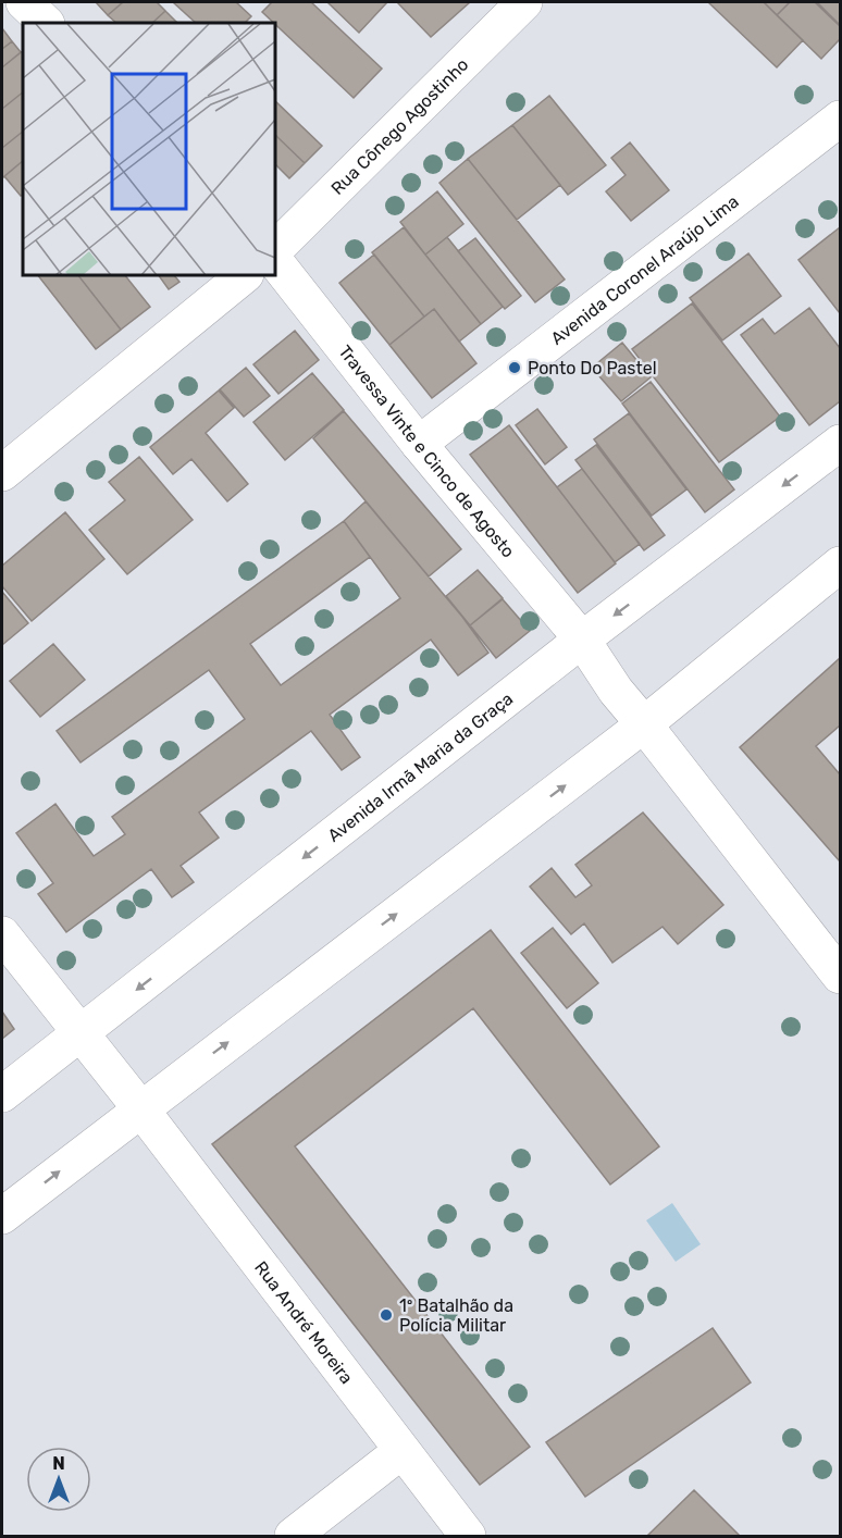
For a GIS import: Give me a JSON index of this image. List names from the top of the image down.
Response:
{
  "streets": {
    "street": [
      "Rua Cônego Agostinho",
      "Avenida Coronel Araújo Lima",
      "Travessa Vinte e Cinco de Agosto",
      "Avenida Irmã Maria da Graça",
      "Rua André Moreira"
    ]
  },
  "crossings": [
    ["Avenida Coronel Araújo Lima", "Travessa Vinte e Cinco de Agosto"],
    ["Travessa Vinte e Cinco de Agosto", "Avenida Irmã Maria da Graça"],
    ["Avenida Irmã Maria da Graça", "Rua André Moreira"]
  ],
  "places": ["Ponto Do Pastel", "1º Batalhão da Polícia Militar"],
  "north": "top"
}
